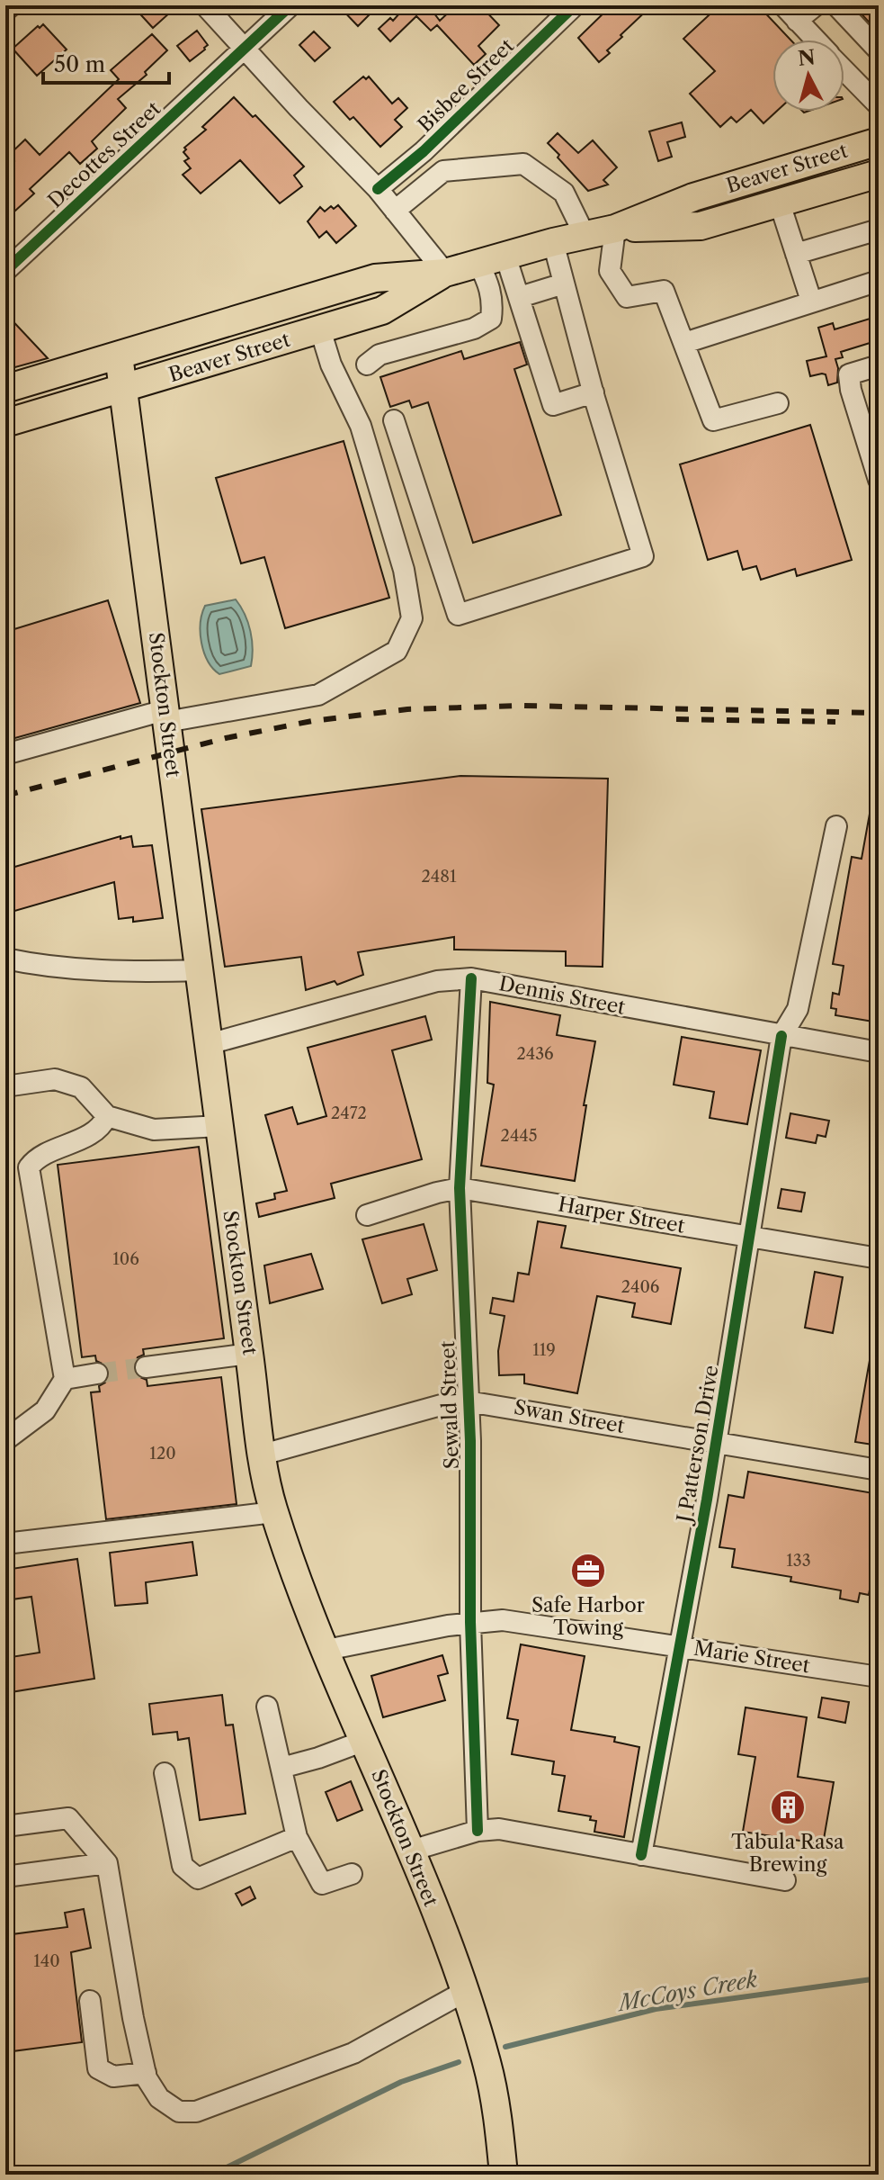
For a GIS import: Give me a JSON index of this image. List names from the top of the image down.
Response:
{
  "streets": {
    "main road": ["Beaver Street", "Stockton Street"],
    "street": [
      "Bisbee Street",
      "Decottes Street",
      "Dennis Street",
      "Harper Street",
      "Sewald Street",
      "Swan Street",
      "J Patterson Drive",
      "Marie Street"
    ]
  },
  "crossings": [
    ["Beaver Street", "Stockton Street"],
    ["Stockton Street", "Dennis Street"],
    ["Stockton Street", "Swan Street"],
    ["Stockton Street", "Marie Street"],
    ["Dennis Street", "Sewald Street"],
    ["Dennis Street", "J Patterson Drive"],
    ["Harper Street", "Sewald Street"],
    ["Harper Street", "J Patterson Drive"],
    ["Sewald Street", "Swan Street"],
    ["Sewald Street", "Marie Street"],
    ["Swan Street", "J Patterson Drive"],
    ["J Patterson Drive", "Marie Street"]
  ],
  "water": ["McCoys Creek"],
  "places": {
    "office": ["Safe Harbor Towing"],
    "building": ["Tabula Rasa Brewing"]
  },
  "house_numbers": [
    "2481",
    "2436",
    "2472",
    "2445",
    "106",
    "2406",
    "119",
    "120",
    "133",
    "140"
  ],
  "scale_bar": "50 m",
  "north": "top"
}
